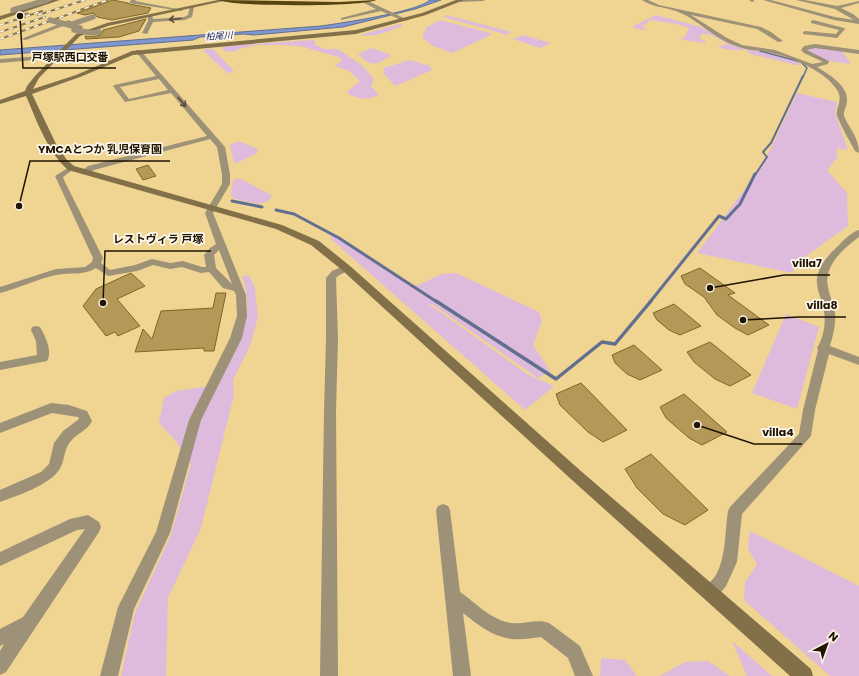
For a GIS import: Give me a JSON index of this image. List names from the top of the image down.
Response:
{
  "water": ["柏尾川"],
  "places": [
    "戸塚駅西口交番",
    "YMCAとつか 乳児保育園",
    "villa7",
    "レストヴィラ 戸塚",
    "villa8",
    "villa4"
  ],
  "north": "top right"
}
